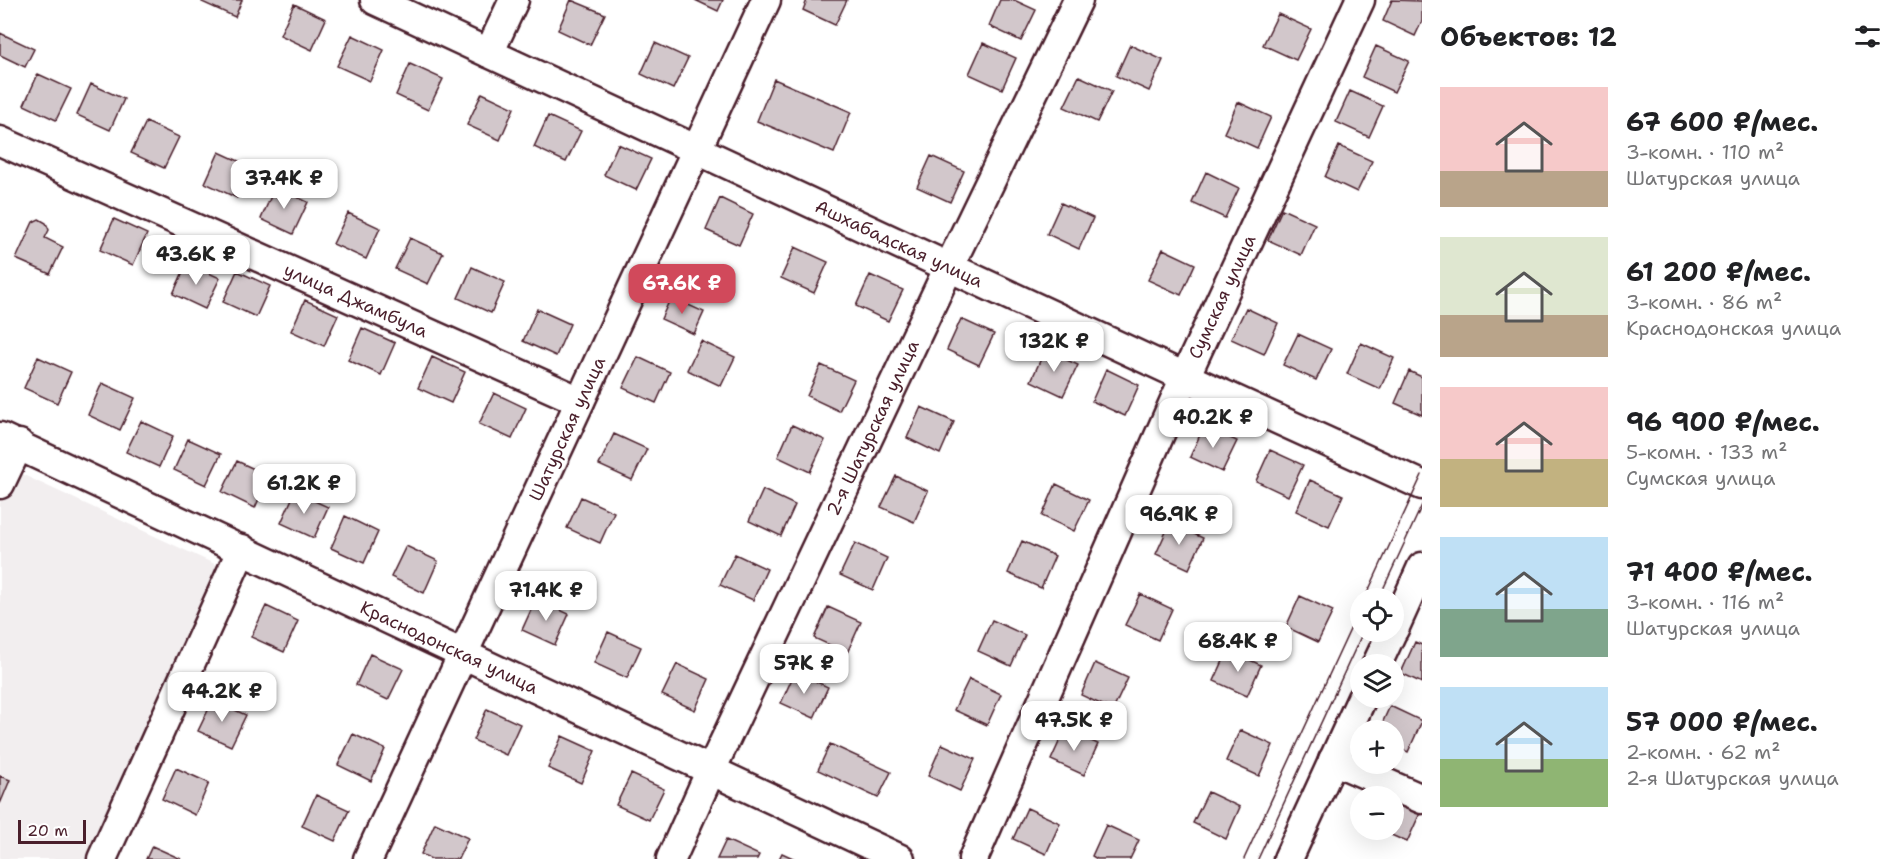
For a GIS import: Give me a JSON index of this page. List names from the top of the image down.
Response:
{
  "streets": {
    "street": [
      "Ашхабадская улица",
      "Сумская улица",
      "улица Джамбула",
      "2-я Шатурская улица",
      "Шатурская улица",
      "Краснодонская улица"
    ]
  },
  "crossings": [
    ["Ашхабадская улица", "Сумская улица"],
    ["Ашхабадская улица", "2-я Шатурская улица"],
    ["Ашхабадская улица", "Шатурская улица"],
    ["улица Джамбула", "Шатурская улица"],
    ["2-я Шатурская улица", "Краснодонская улица"],
    ["Шатурская улица", "Краснодонская улица"]
  ],
  "scale_bar": "20 m",
  "page": {
    "heading": "Объектов: 12",
    "list": [
      {
        "name": "67 600 ₽/мес.",
        "note": "3-комн. · 110 m² · Шатурская улица"
      },
      {
        "name": "61 200 ₽/мес.",
        "note": "3-комн. · 86 m² · Краснодонская улица"
      },
      {
        "name": "96 900 ₽/мес.",
        "note": "5-комн. · 133 m² · Сумская улица"
      },
      {
        "name": "71 400 ₽/мес.",
        "note": "3-комн. · 116 m² · Шатурская улица"
      },
      {
        "name": "57 000 ₽/мес.",
        "note": "2-комн. · 62 m² · 2-я Шатурская улица"
      }
    ],
    "price": [
      "37.4K ₽",
      "43.6K ₽",
      "67.6K ₽",
      "132K ₽",
      "40.2K ₽",
      "61.2K ₽",
      "96.9K ₽",
      "71.4K ₽",
      "68.4K ₽",
      "57K ₽",
      "44.2K ₽",
      "47.5K ₽"
    ],
    "map_buttons": ["+", "−"],
    "scale": "20 m"
  }
}
